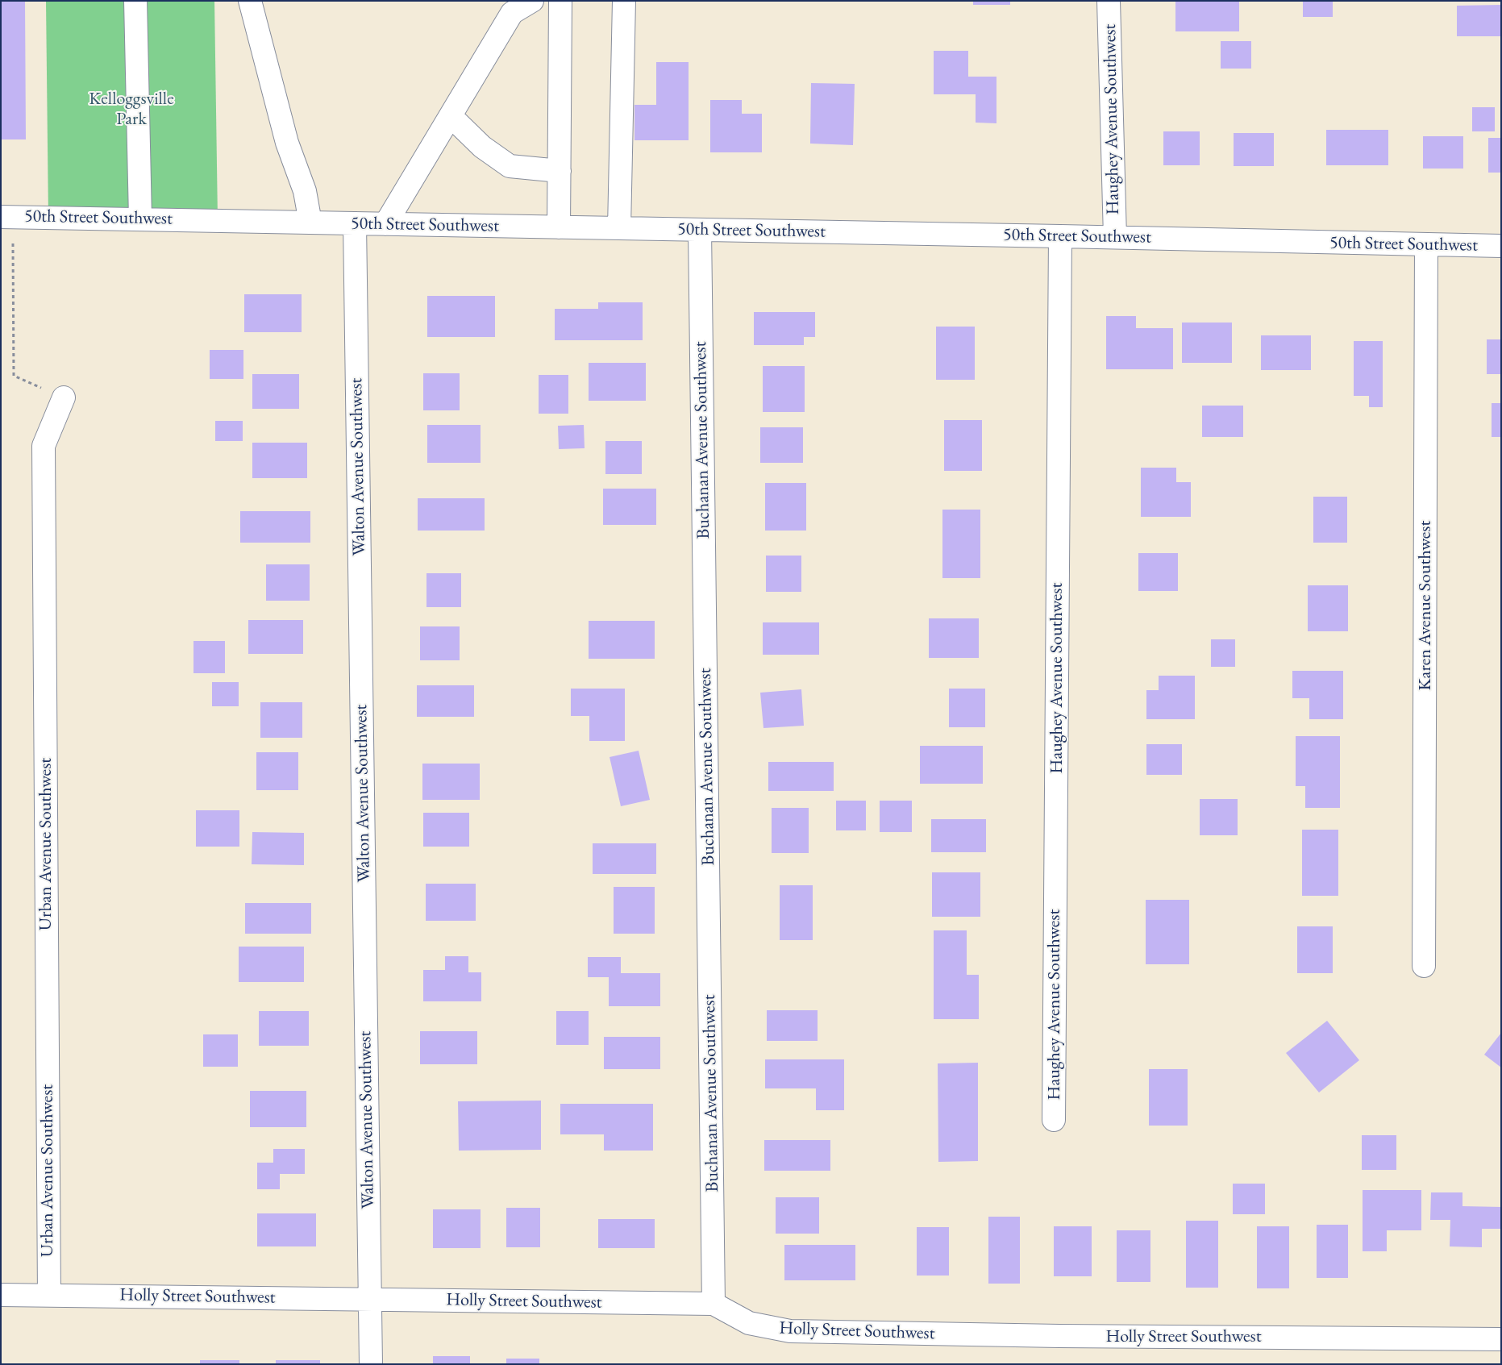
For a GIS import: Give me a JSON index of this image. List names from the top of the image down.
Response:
{
  "streets": {
    "street": [
      "Haughey Avenue Southwest",
      "50th Street Southwest",
      "Buchanan Avenue Southwest",
      "Walton Avenue Southwest",
      "Karen Avenue Southwest",
      "Urban Avenue Southwest",
      "Holly Street Southwest"
    ]
  },
  "crossings": [
    ["Haughey Avenue Southwest", "50th Street Southwest"],
    ["50th Street Southwest", "Buchanan Avenue Southwest"],
    ["50th Street Southwest", "Walton Avenue Southwest"],
    ["50th Street Southwest", "Karen Avenue Southwest"],
    ["Buchanan Avenue Southwest", "Holly Street Southwest"],
    ["Walton Avenue Southwest", "Holly Street Southwest"],
    ["Urban Avenue Southwest", "Holly Street Southwest"]
  ],
  "parks": ["Kelloggsville Park"]
}
